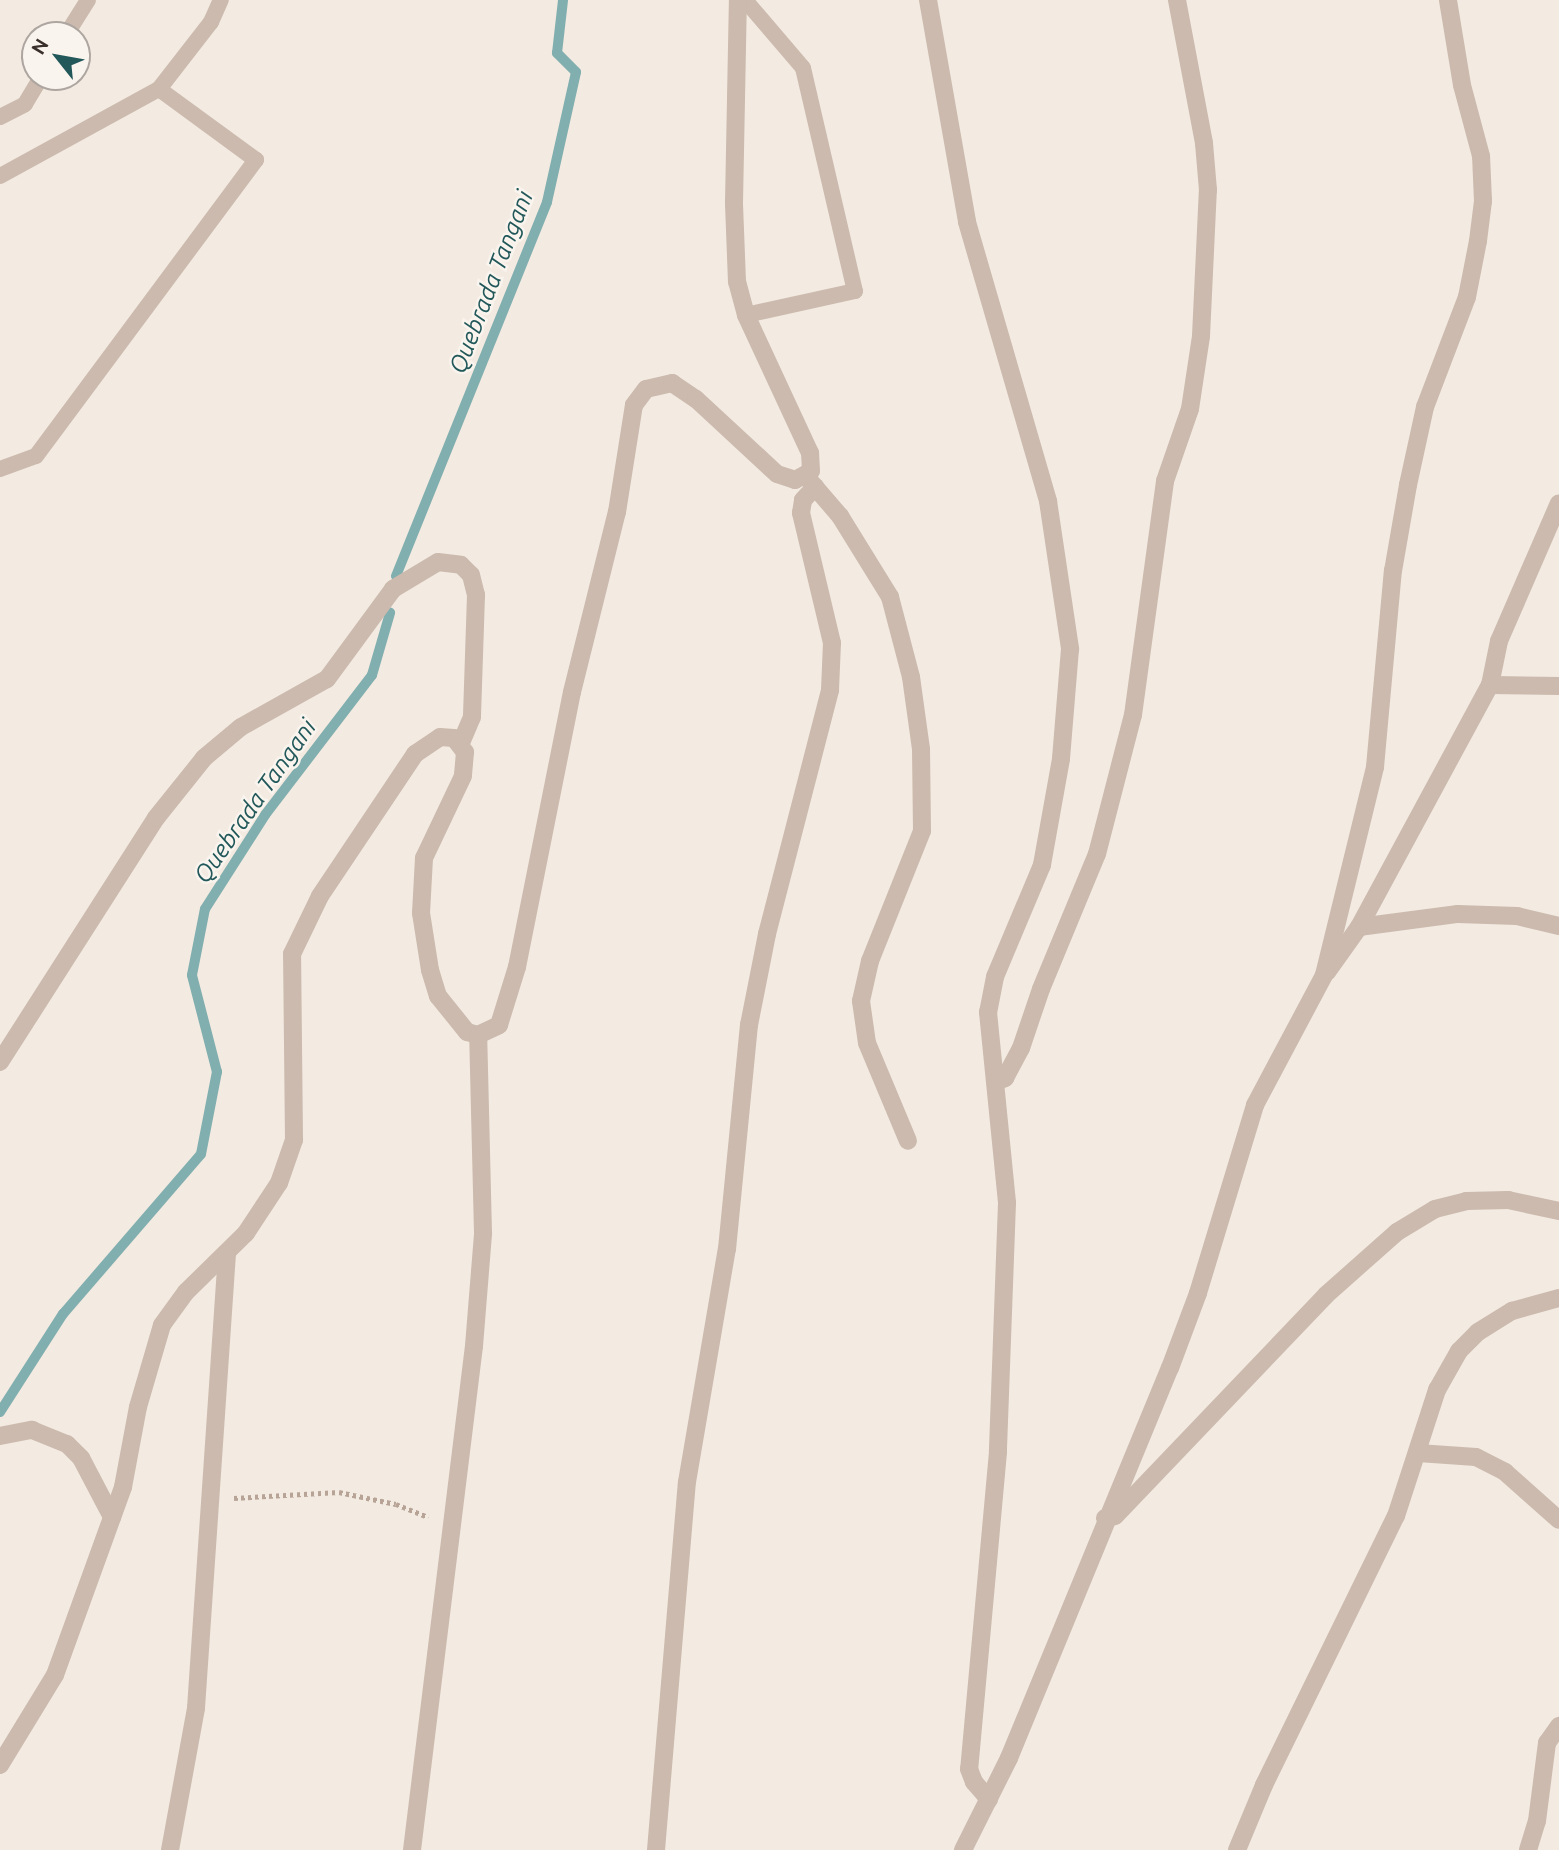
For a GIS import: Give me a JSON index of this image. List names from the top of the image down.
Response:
{
  "water": ["Quebrada Tangani"],
  "north": "top left"
}
